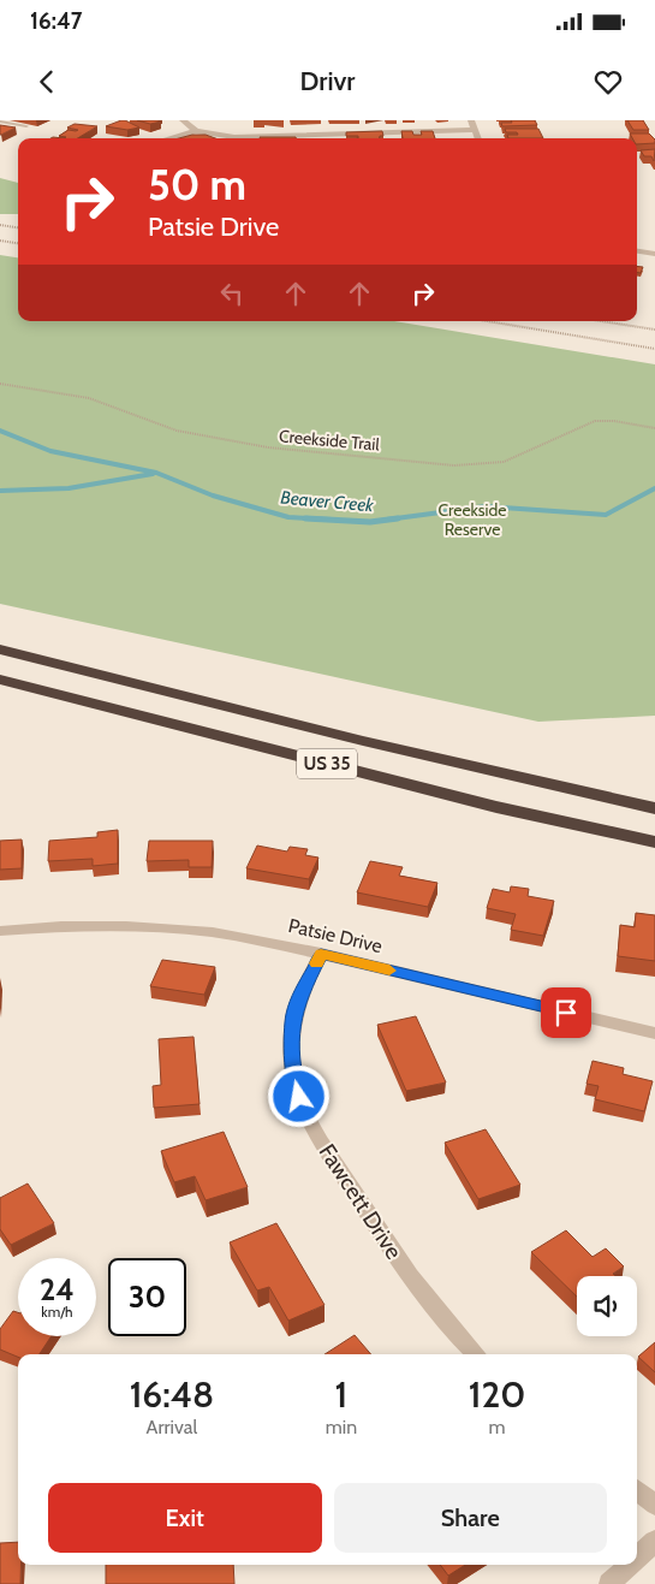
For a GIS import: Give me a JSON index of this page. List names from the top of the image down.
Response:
{
  "streets": {
    "highway": ["US 35"],
    "street": ["Patsie Drive", "Fawcett Drive"],
    "path": ["Creekside Trail"]
  },
  "crossings": [
    ["Patsie Drive", "Fawcett Drive"]
  ],
  "water": ["Beaver Creek"],
  "parks": ["Creekside Reserve"],
  "page": {
    "status": "16:47",
    "header": "Drivr",
    "turn": ["50 m", "Patsie Drive"],
    "speed": "24 km/h",
    "limit": "30",
    "eta": [
      "16:48",
      "Arrival",
      "1",
      "min",
      "120",
      "m"
    ],
    "buttons": ["Exit", "Share"]
  }
}
